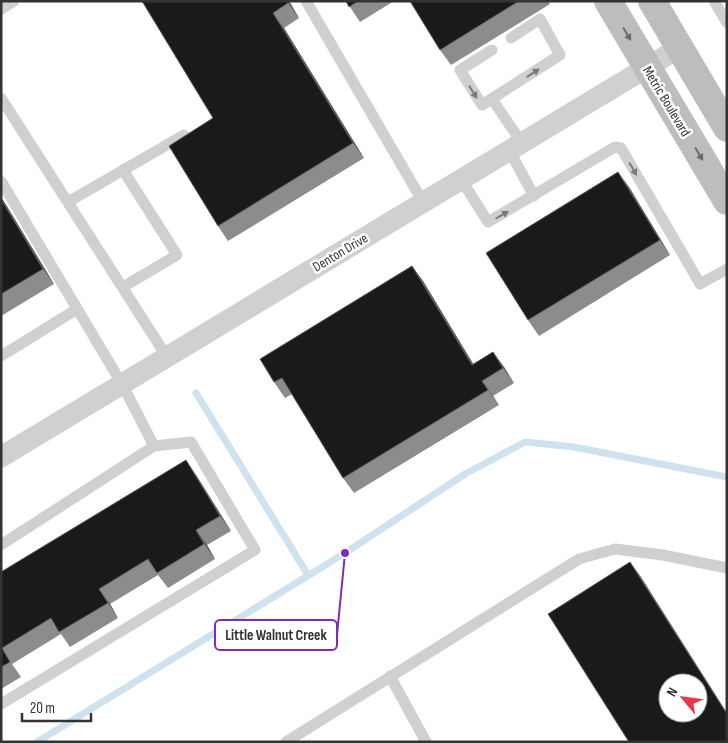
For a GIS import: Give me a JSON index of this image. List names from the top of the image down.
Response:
{
  "streets": {
    "main road": ["Metric Boulevard"],
    "street": ["Denton Drive"]
  },
  "crossings": [
    ["Metric Boulevard", "Denton Drive"]
  ],
  "places": ["Little Walnut Creek"],
  "scale_bar": "20 m",
  "north": "top left"
}
